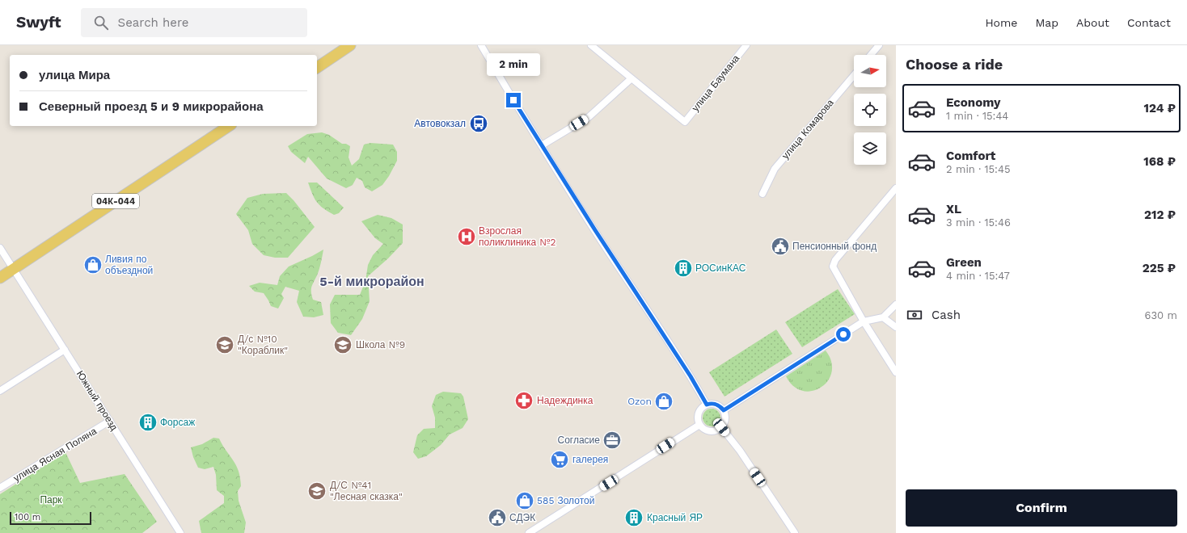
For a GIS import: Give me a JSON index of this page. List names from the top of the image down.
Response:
{
  "streets": {
    "main road": ["04К-044"],
    "street": [
      "улица Баумана",
      "улица Комарова",
      "Южный проезд",
      "улица Ясная Поляна"
    ]
  },
  "crossings": [
    ["04К-044", "Южный проезд"],
    ["Южный проезд", "улица Ясная Поляна"]
  ],
  "districts": ["5-й микрорайон"],
  "parks": ["Парк"],
  "places": {
    "bus stop": ["Автовокзал"],
    "hospital": ["Взрослая поликлиника №2"],
    "public building": ["Пенсионный фонд", "СДЭК"],
    "shop": ["Ливия по объездной", "Ozon", "585 Золотой"],
    "building": ["РОСинКАС", "Форсаж", "Красный ЯР"],
    "school or university": ["Д/с №10 \"Кораблик\"", "Школа №9", "Д/С №41 \"Лесная сказка\""],
    "pharmacy": ["Надеждинка"],
    "office": ["Согласие"],
    "supermarket": ["галерея"]
  },
  "scale_bar": "100 m",
  "north": "right",
  "page": {
    "header": "Swyft",
    "search": "Search here",
    "nav": [
      "Home",
      "Map",
      "About",
      "Contact"
    ],
    "heading": "Choose a ride",
    "bubble": "2 min",
    "banner": ["улица Мира", "Северный проезд 5 и 9 микрорайона"],
    "list": [
      {
        "name": "Economy",
        "note": "1 min · 15:44",
        "value": "124 ₽"
      },
      {
        "name": "Comfort",
        "note": "2 min · 15:45",
        "value": "168 ₽"
      },
      {
        "name": "XL",
        "note": "3 min · 15:46",
        "value": "212 ₽"
      },
      {
        "name": "Green",
        "note": "4 min · 15:47",
        "value": "225 ₽"
      }
    ],
    "pay": ["Cash", "630 m"],
    "buttons": "Confirm",
    "scale": "100 m"
  }
}
